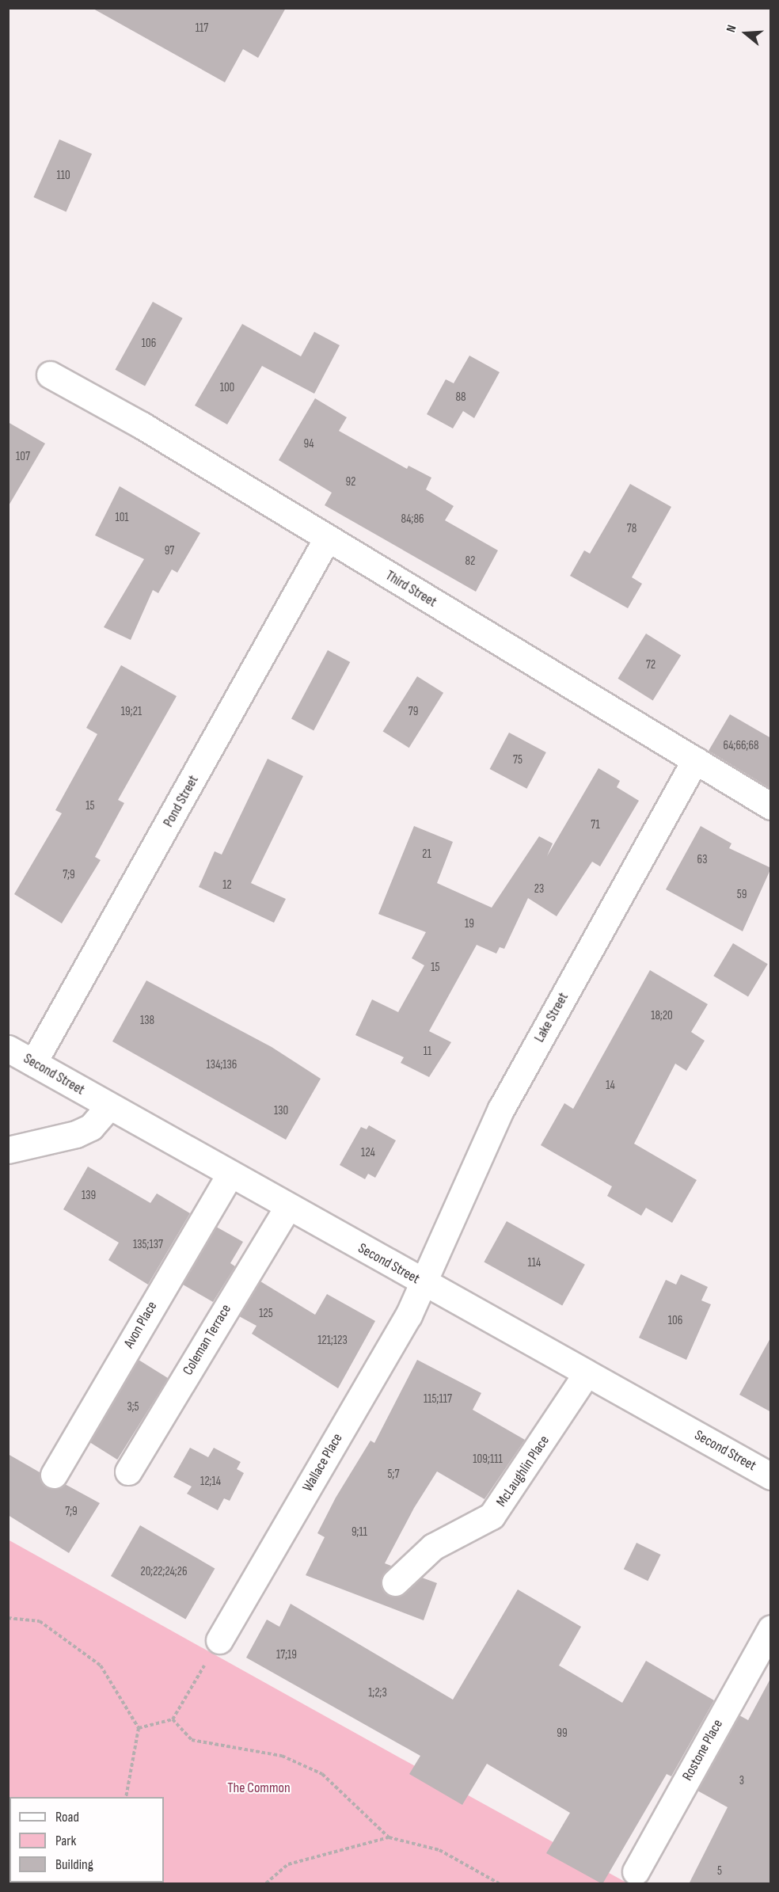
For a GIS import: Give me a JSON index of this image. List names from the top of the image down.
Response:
{
  "streets": {
    "street": [
      "Third Street",
      "Pond Street",
      "Lake Street",
      "Second Street",
      "Avon Place",
      "Coleman Terrace",
      "Wallace Place",
      "McLaughlin Place",
      "Rostone Place"
    ]
  },
  "crossings": [
    ["Third Street", "Pond Street"],
    ["Third Street", "Lake Street"],
    ["Pond Street", "Second Street"],
    ["Lake Street", "Second Street"],
    ["Lake Street", "Wallace Place"],
    ["Second Street", "Avon Place"],
    ["Second Street", "Coleman Terrace"],
    ["Second Street", "Wallace Place"],
    ["Second Street", "McLaughlin Place"]
  ],
  "parks": ["The Common"],
  "house_numbers": [
    "117",
    "110",
    "106",
    "100",
    "88",
    "94",
    "107",
    "92",
    "101",
    "84;86",
    "78",
    "97",
    "82",
    "72",
    "19;21",
    "79",
    "64;66;68",
    "75",
    "15",
    "71",
    "21",
    "63",
    "7;9",
    "12",
    "23",
    "59",
    "19",
    "15",
    "18;20",
    "138",
    "11",
    "134;136",
    "14",
    "130",
    "124",
    "139",
    "135;137",
    "114",
    "125",
    "106",
    "121;123",
    "115;117",
    "3;5",
    "109;111",
    "5;7",
    "12;14",
    "7;9",
    "9;11",
    "20;22;24;26",
    "17;19",
    "1;2;3",
    "99",
    "3",
    "5"
  ],
  "legend": ["Road", "Park", "Building"],
  "north": "left"
}
